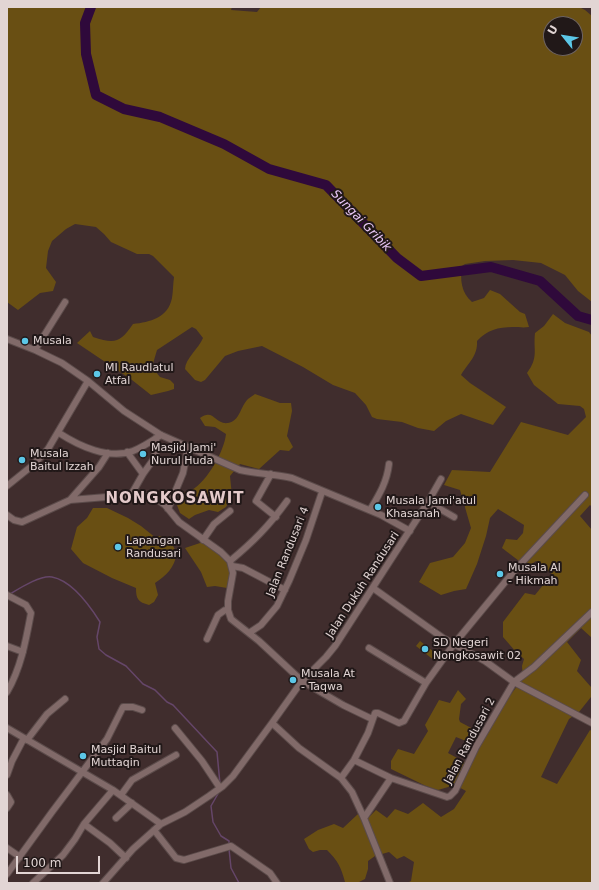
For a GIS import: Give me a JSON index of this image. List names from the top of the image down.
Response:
{
  "streets": {
    "street": ["Jalan Randusari 4", "Jalan Dukuh Randusari", "Jalan Randusari 2"]
  },
  "crossings": [
    ["Jalan Randusari 4", "Jalan Dukuh Randusari"]
  ],
  "districts": ["NONGKOSAWIT"],
  "water": ["Sungai Gribik"],
  "places": [
    "Musala",
    "MI Raudlatul Atfal",
    "Masjid Jami' Nurul Huda",
    "Musala Baitul Izzah",
    "Musala Jami'atul Khasanah",
    "Lapangan Randusari",
    "Musala Al - Hikmah",
    "SD Negeri Nongkosawit 02",
    "Musala At - Taqwa",
    "Masjid Baitul Muttaqin"
  ],
  "scale_bar": "100 m",
  "north": "top left"
}
